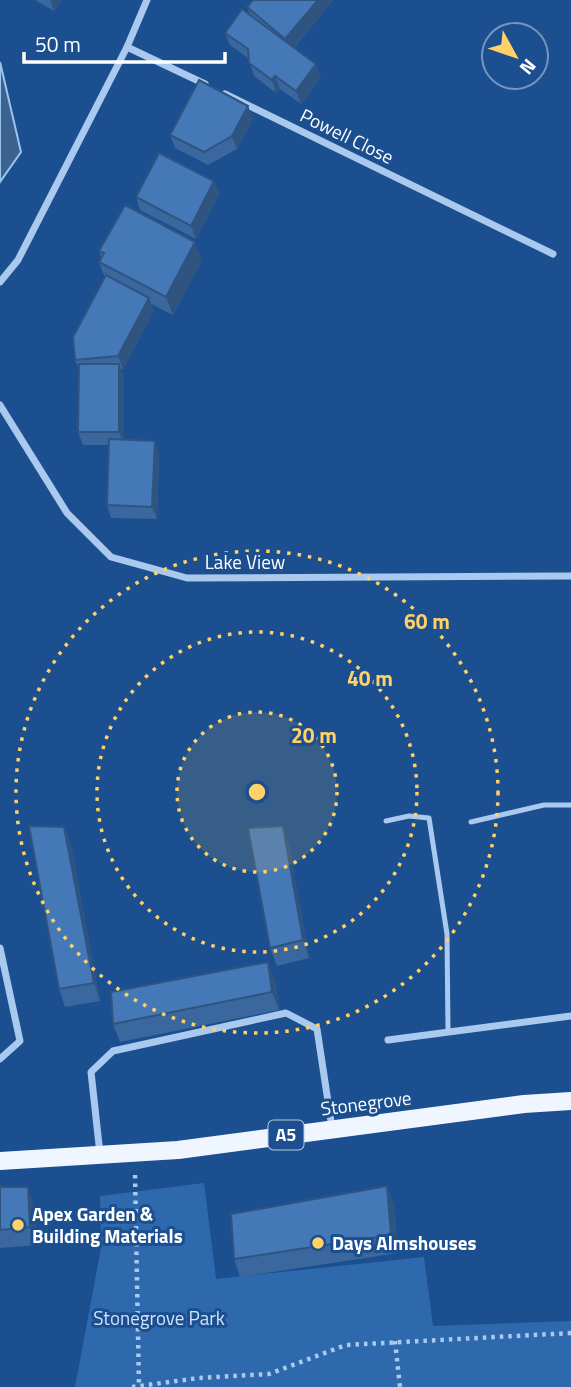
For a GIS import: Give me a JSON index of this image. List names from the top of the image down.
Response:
{
  "streets": {
    "main road": ["Stonegrove", "A5"],
    "street": ["Powell Close", "Lake View"]
  },
  "parks": ["Stonegrove Park"],
  "places": ["Apex Garden & Building Materials", "Days Almshouses"],
  "scale_bar": "50 m",
  "north": "bottom right",
  "rings": ["60 m", "40 m", "20 m"]
}
